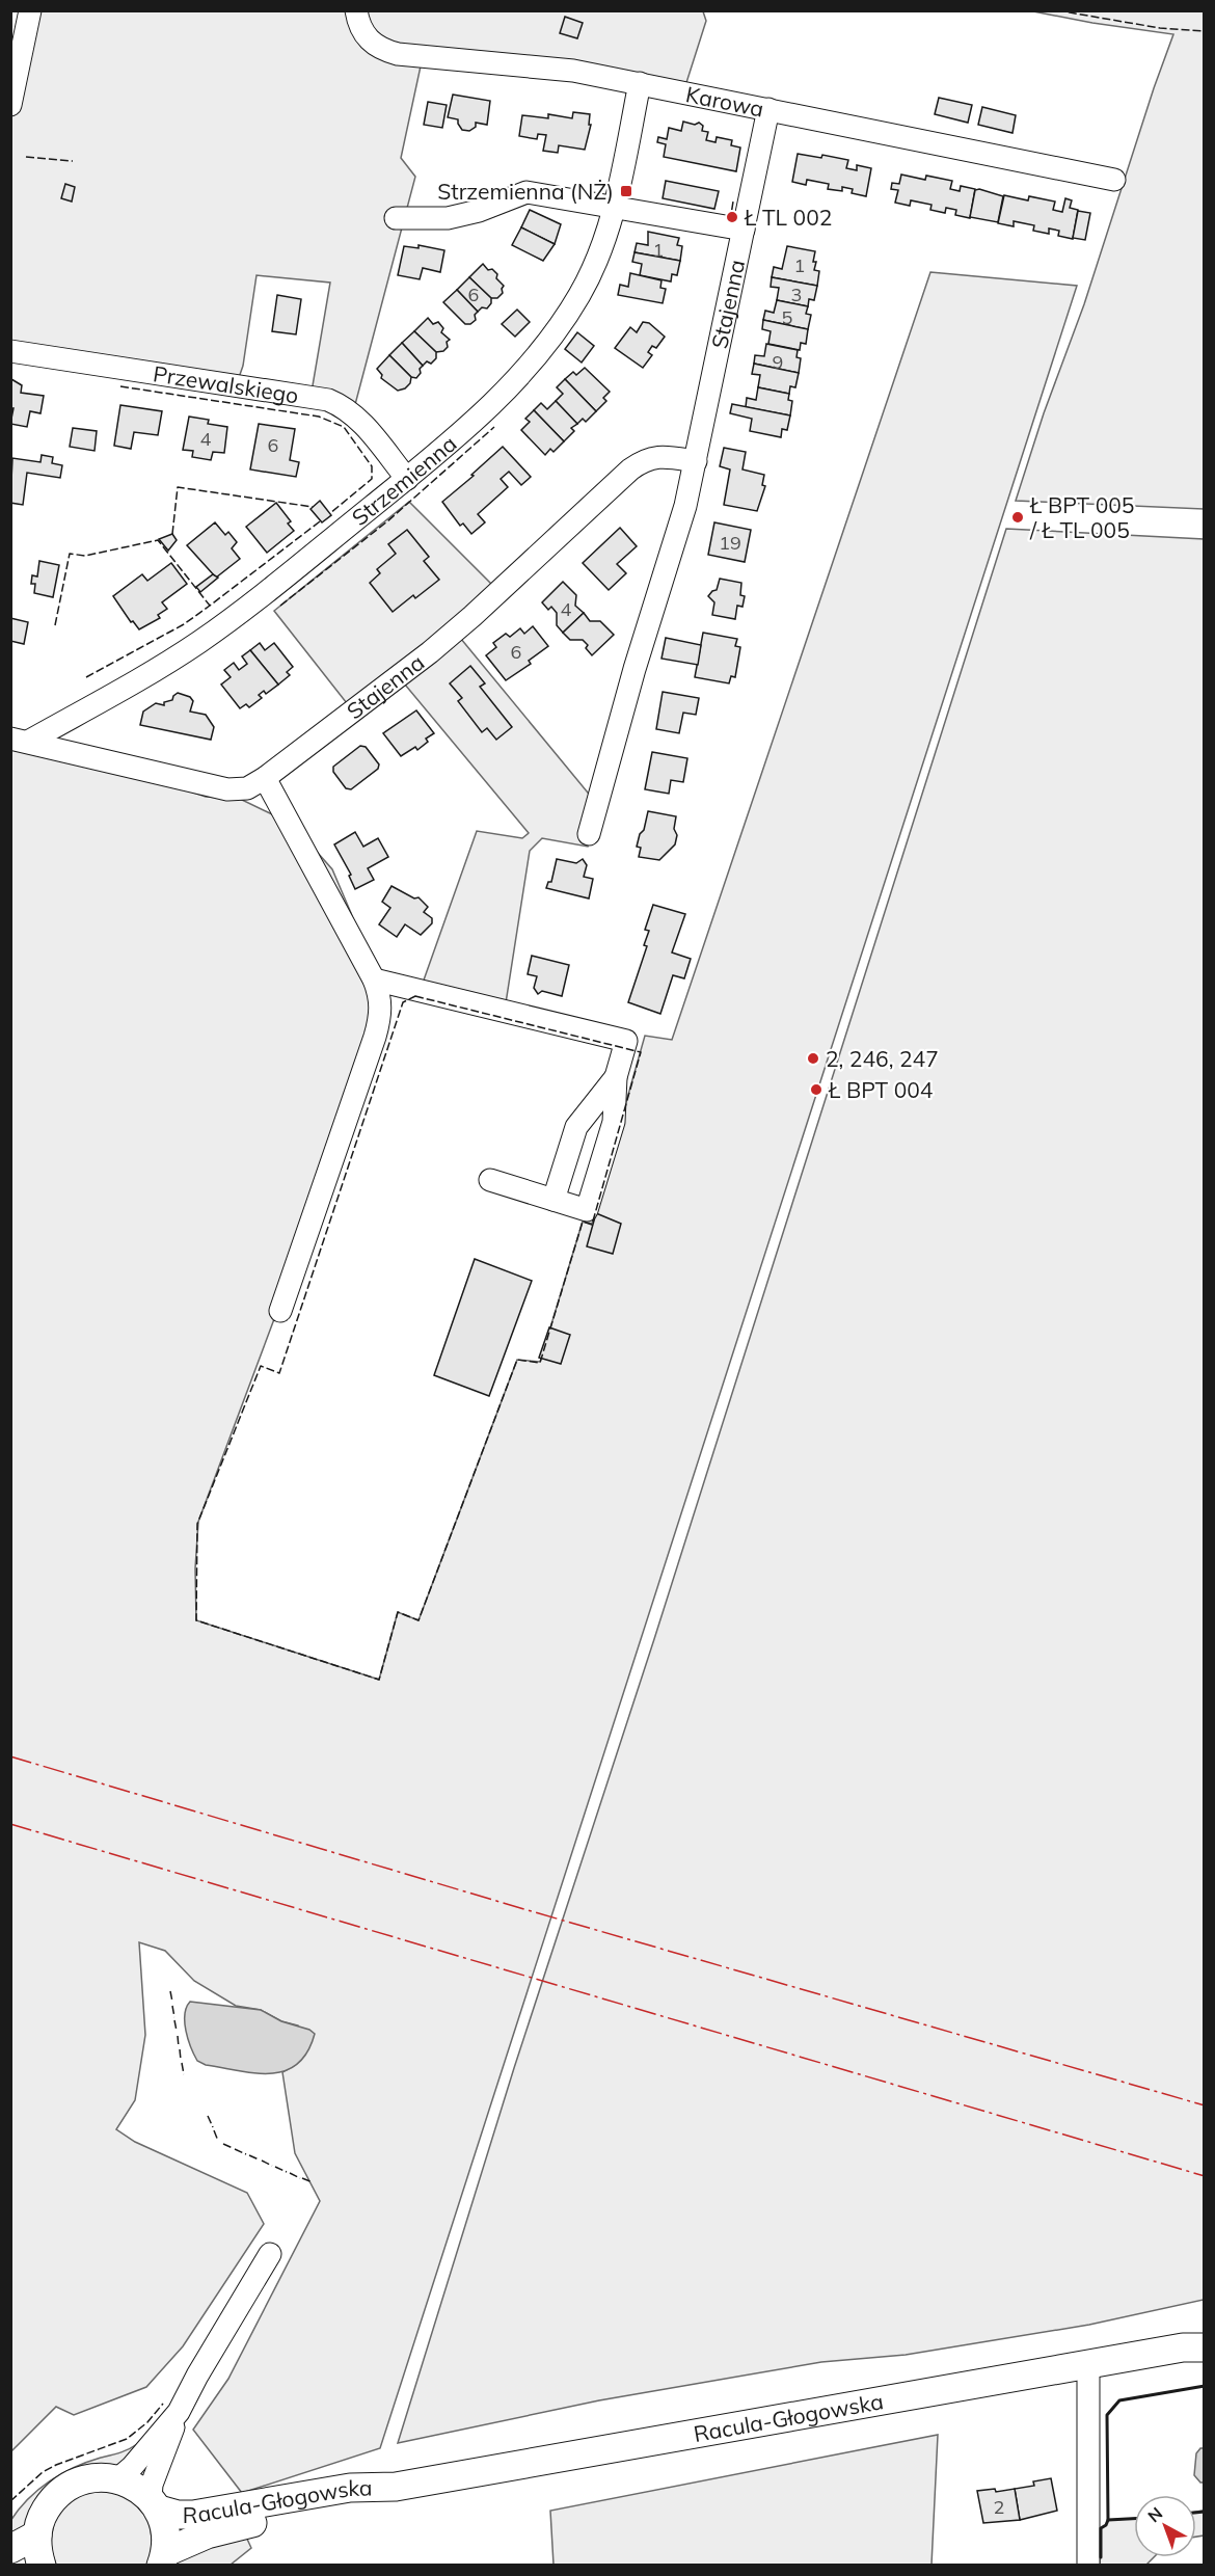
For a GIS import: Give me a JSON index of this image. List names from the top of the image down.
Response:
{
  "streets": {
    "main road": ["Racula-Głogowska"],
    "street": [
      "Karowa",
      "Stajenna",
      "Przewalskiego",
      "Strzemienna"
    ]
  },
  "crossings": [
    ["Karowa", "Stajenna"],
    ["Karowa", "Strzemienna"],
    ["Stajenna", "Strzemienna"],
    ["Przewalskiego", "Strzemienna"]
  ],
  "places": {
    "transit": ["Strzemienna (NŻ)"],
    "other": [
      "Ł TL 002",
      "Ł BPT 005 / Ł TL 005",
      "2, 246, 247",
      "Ł BPT 004"
    ]
  },
  "house_numbers": [
    "1",
    "1",
    "6",
    "3",
    "5",
    "9",
    "4",
    "6",
    "19",
    "4",
    "6",
    "2"
  ],
  "north": "top left"
}
